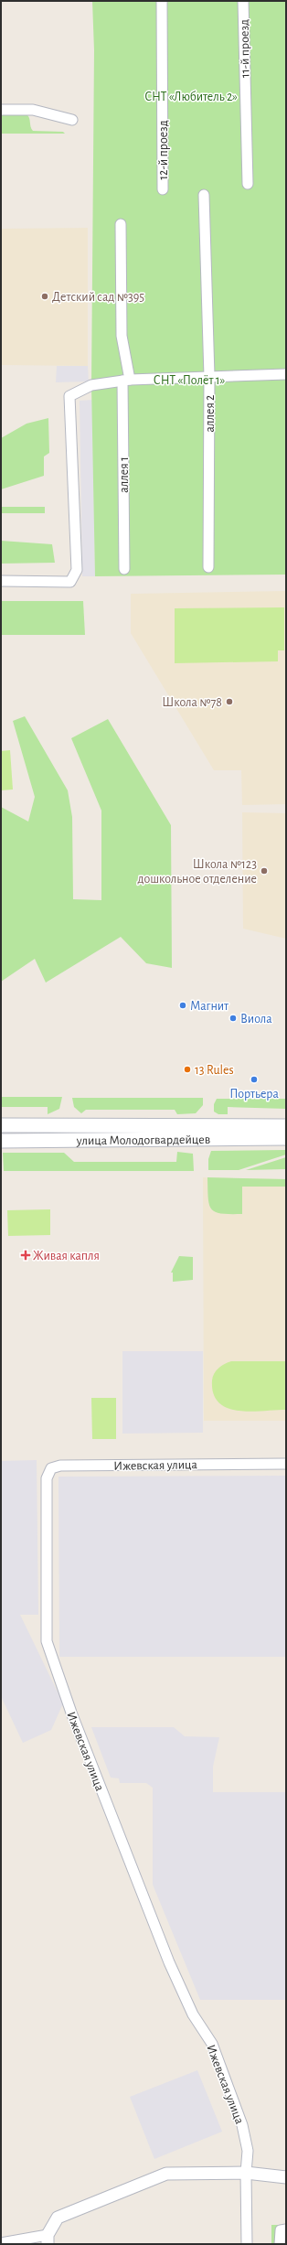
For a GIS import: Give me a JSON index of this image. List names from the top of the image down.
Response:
{
  "streets": {
    "main road": ["улица Молодогвардейцев"],
    "street": [
      "11-й проезд",
      "12-й проезд",
      "аллея 2",
      "аллея 1",
      "Ижевская улица"
    ]
  },
  "parks": ["СНТ «Любитель 2»", "СНТ «Полёт 1»"],
  "places": {
    "other": [
      "Детский сад №395",
      "Школа №78",
      "Школа №123 дошкольное отделение",
      "Магнит",
      "Виола",
      "13 Rules",
      "Портьера"
    ],
    "health": ["Живая капля"]
  }
}
